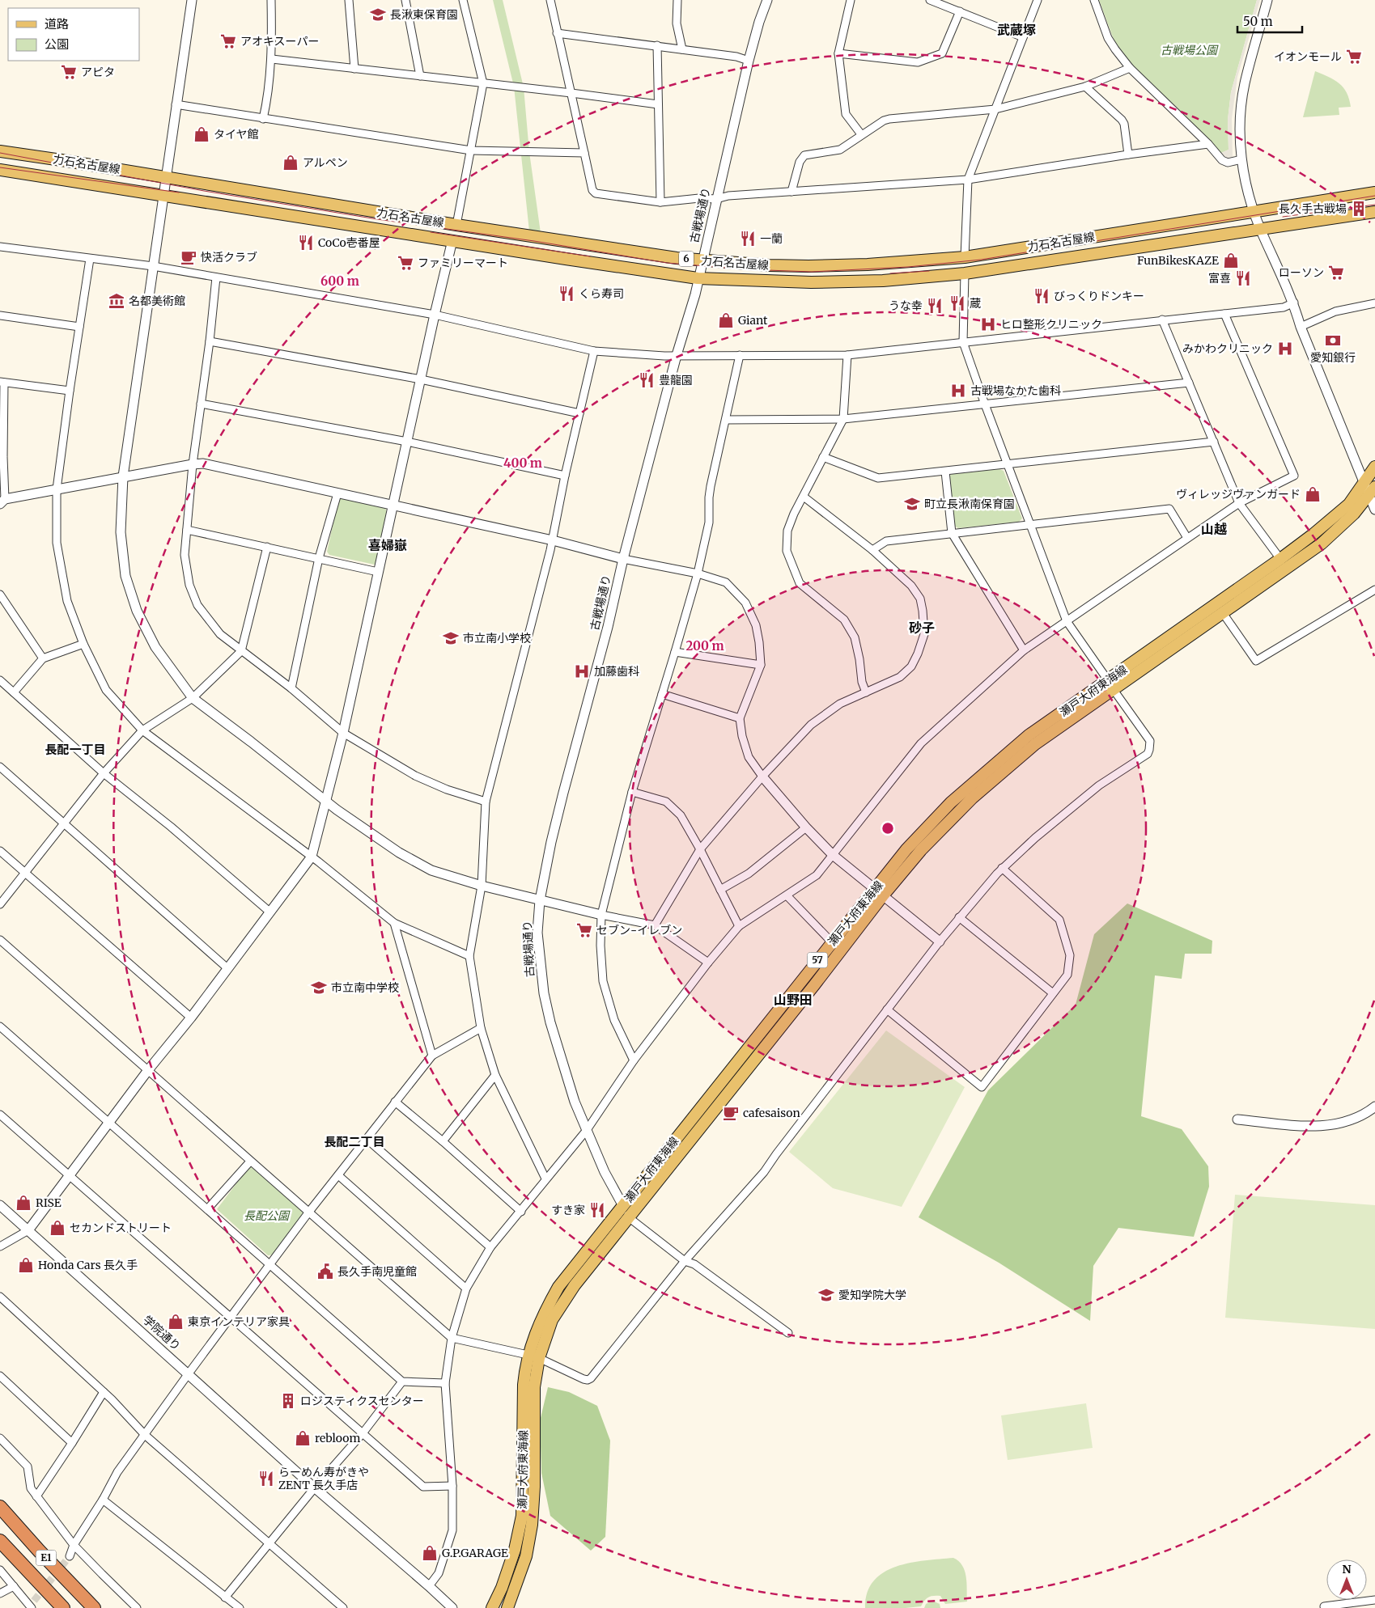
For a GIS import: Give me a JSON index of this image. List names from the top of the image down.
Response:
{
  "streets": {
    "highway": ["E1"],
    "main road": [
      "力石名古屋線",
      "6",
      "瀬戸大府東海線",
      "57"
    ],
    "street": ["古戦場通り", "学院通り"]
  },
  "crossings": [
    ["力石名古屋線", "古戦場通り"],
    ["古戦場通り", "瀬戸大府東海線"]
  ],
  "districts": [
    "武蔵塚",
    "山越",
    "喜婦嶽",
    "砂子",
    "長配一丁目",
    "山野田",
    "長配二丁目"
  ],
  "parks": ["古戦場公園", "長配公園"],
  "places": {
    "school or university": [
      "長湫東保育園",
      "町立長湫南保育園",
      "市立南小学校",
      "市立南中学校",
      "愛知学院大学"
    ],
    "supermarket": [
      "アオキスーパー",
      "イオンモール",
      "アピタ",
      "ファミリーマート",
      "ローソン",
      "セブン-イレブン"
    ],
    "shop": [
      "タイヤ館",
      "アルペン",
      "FunBikesKAZE",
      "Giant",
      "ヴィレッジヴァンガード",
      "RISE",
      "セカンドストリート",
      "Honda Cars 長久手",
      "東京インテリア家具",
      "rebloom",
      "G.P.GARAGE"
    ],
    "building": ["長久手古戦場", "ロジスティクスセンター"],
    "restaurant": [
      "一蘭",
      "CoCo壱番屋",
      "富喜",
      "くら寿司",
      "びっくりドンキー",
      "蔵",
      "うな幸",
      "豊龍園",
      "すき家",
      "らーめん寿がきや ZENT 長久手店"
    ],
    "cafe": ["快活クラブ", "cafesaison"],
    "museum": ["名都美術館"],
    "hospital": [
      "ヒロ整形クリニック",
      "みかわクリニック",
      "古戦場なかた歯科",
      "加藤歯科"
    ],
    "bank": ["愛知銀行"],
    "public building": ["長久手南児童館"]
  },
  "legend": ["道路", "公園"],
  "scale_bar": "50 m",
  "north": "top",
  "rings": ["600 m", "400 m", "200 m"]
}
